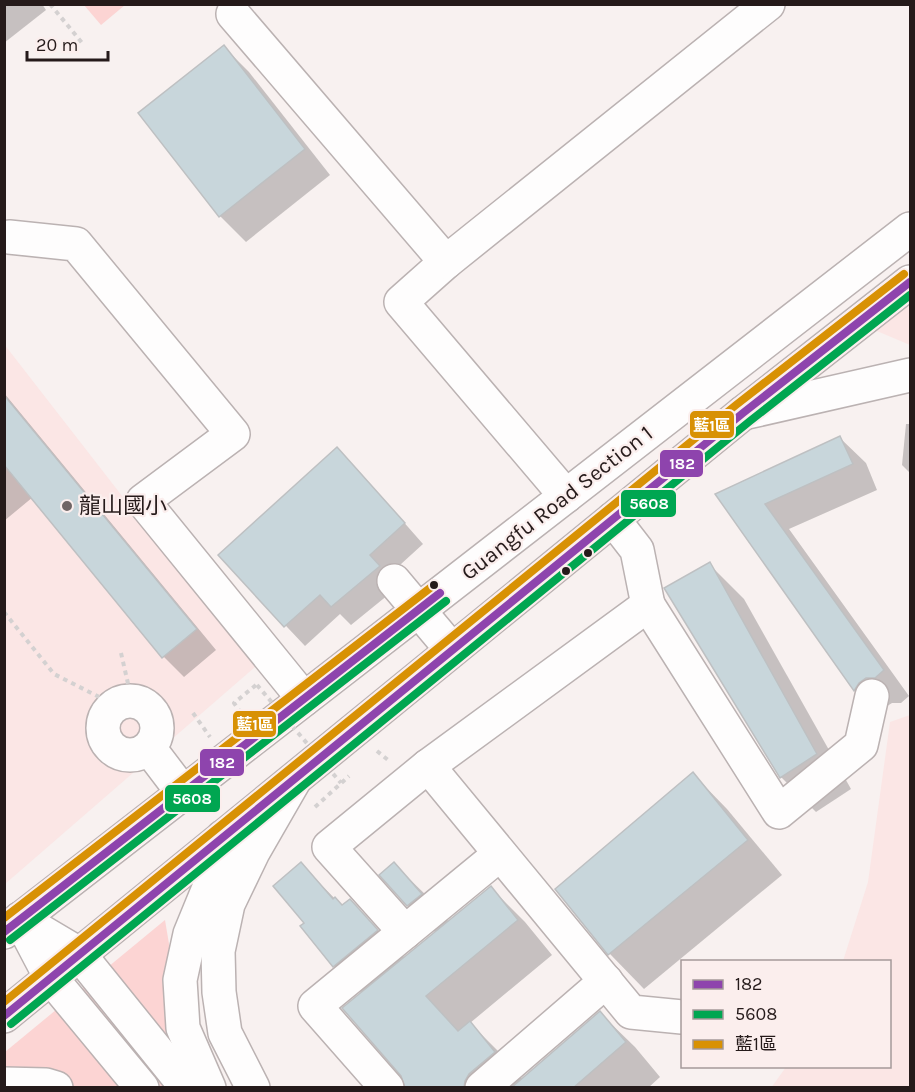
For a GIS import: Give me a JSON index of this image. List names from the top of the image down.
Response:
{
  "streets": {
    "main road": ["Guangfu Road Section 1"]
  },
  "places": ["龍山國小"],
  "lines": ["transit line 藍1區", "transit line 182", "transit line 5608"],
  "legend": ["182", "5608", "藍1區"],
  "scale_bar": "20 m"
}
